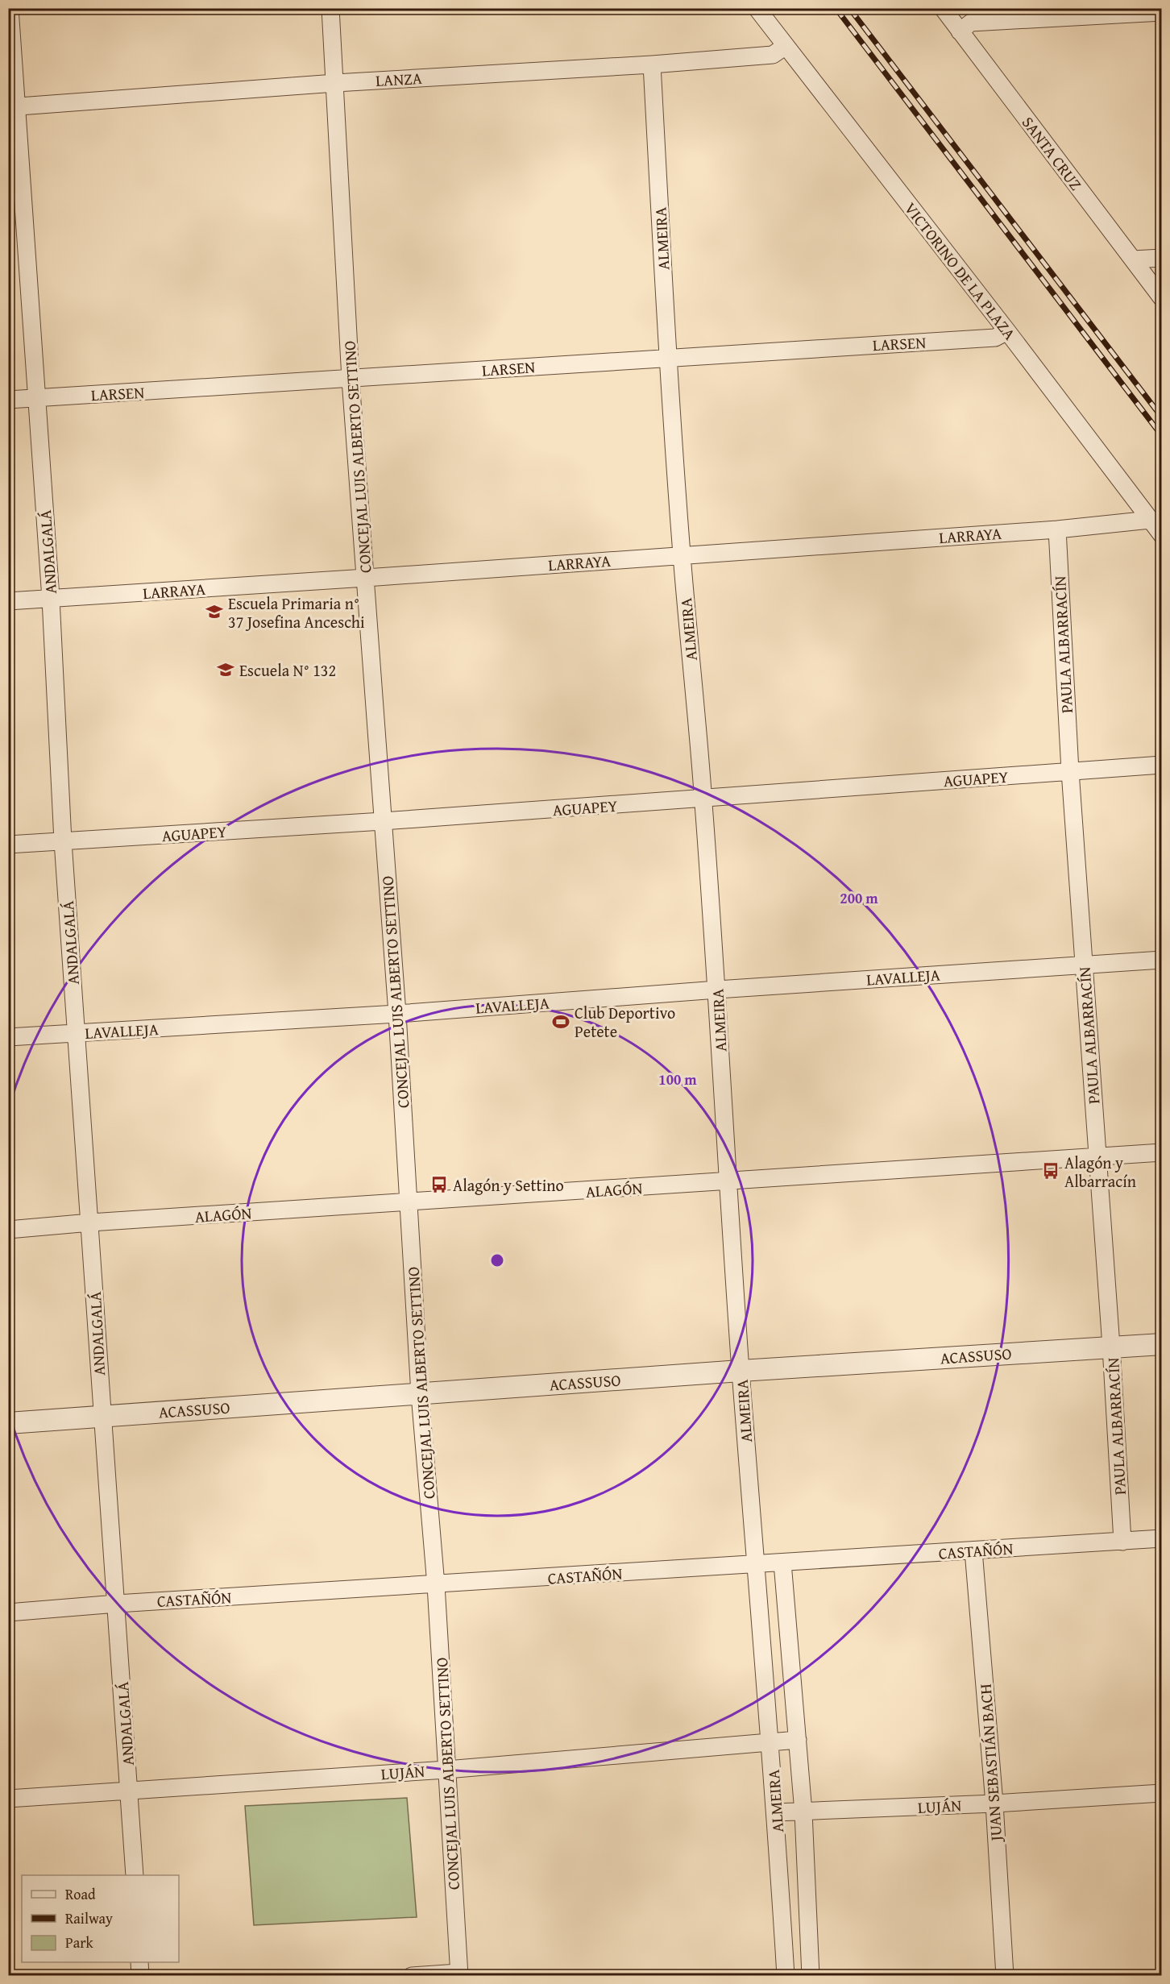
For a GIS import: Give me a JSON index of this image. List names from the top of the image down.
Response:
{
  "streets": {
    "street": [
      "LANZA",
      "SANTA CRUZ",
      "ALMEIRA",
      "VICTORINO DE LA PLAZA",
      "LARSEN",
      "CONCEJAL LUIS ALBERTO SETTINO",
      "LARRAYA",
      "ANDALGALÁ",
      "PAULA ALBARRACÍN",
      "AGUAPEY",
      "LAVALLEJA",
      "ALAGÓN",
      "ACASSUSO",
      "CASTAÑÓN",
      "JUAN SEBASTIÁN BACH",
      "LUJÁN"
    ]
  },
  "crossings": [
    ["LANZA", "ALMEIRA"],
    ["LANZA", "VICTORINO DE LA PLAZA"],
    ["LANZA", "CONCEJAL LUIS ALBERTO SETTINO"],
    ["LANZA", "ANDALGALÁ"],
    ["ALMEIRA", "LARSEN"],
    ["ALMEIRA", "LARRAYA"],
    ["ALMEIRA", "AGUAPEY"],
    ["ALMEIRA", "LAVALLEJA"],
    ["ALMEIRA", "ALAGÓN"],
    ["ALMEIRA", "ACASSUSO"],
    ["ALMEIRA", "CASTAÑÓN"],
    ["ALMEIRA", "LUJÁN"],
    ["VICTORINO DE LA PLAZA", "LARSEN"],
    ["VICTORINO DE LA PLAZA", "LARRAYA"],
    ["LARSEN", "CONCEJAL LUIS ALBERTO SETTINO"],
    ["LARSEN", "ANDALGALÁ"],
    ["CONCEJAL LUIS ALBERTO SETTINO", "LARRAYA"],
    ["CONCEJAL LUIS ALBERTO SETTINO", "AGUAPEY"],
    ["CONCEJAL LUIS ALBERTO SETTINO", "LAVALLEJA"],
    ["CONCEJAL LUIS ALBERTO SETTINO", "ALAGÓN"],
    ["CONCEJAL LUIS ALBERTO SETTINO", "ACASSUSO"],
    ["CONCEJAL LUIS ALBERTO SETTINO", "CASTAÑÓN"],
    ["CONCEJAL LUIS ALBERTO SETTINO", "LUJÁN"],
    ["LARRAYA", "ANDALGALÁ"],
    ["LARRAYA", "PAULA ALBARRACÍN"],
    ["ANDALGALÁ", "AGUAPEY"],
    ["ANDALGALÁ", "LAVALLEJA"],
    ["ANDALGALÁ", "ALAGÓN"],
    ["ANDALGALÁ", "ACASSUSO"],
    ["ANDALGALÁ", "CASTAÑÓN"],
    ["ANDALGALÁ", "LUJÁN"],
    ["PAULA ALBARRACÍN", "AGUAPEY"],
    ["PAULA ALBARRACÍN", "LAVALLEJA"],
    ["PAULA ALBARRACÍN", "ALAGÓN"],
    ["PAULA ALBARRACÍN", "ACASSUSO"],
    ["PAULA ALBARRACÍN", "CASTAÑÓN"],
    ["CASTAÑÓN", "JUAN SEBASTIÁN BACH"],
    ["JUAN SEBASTIÁN BACH", "LUJÁN"]
  ],
  "places": {
    "school or university": ["Escuela Primaria n° 37 Josefina Anceschi", "Escuela N° 132"],
    "sports": ["Club Deportivo Petete"],
    "bus stop": ["Alagón y Albarracín", "Alagón y Settino"]
  },
  "legend": ["Road", "Railway", "Park"],
  "rings": ["200 m", "100 m"]
}
